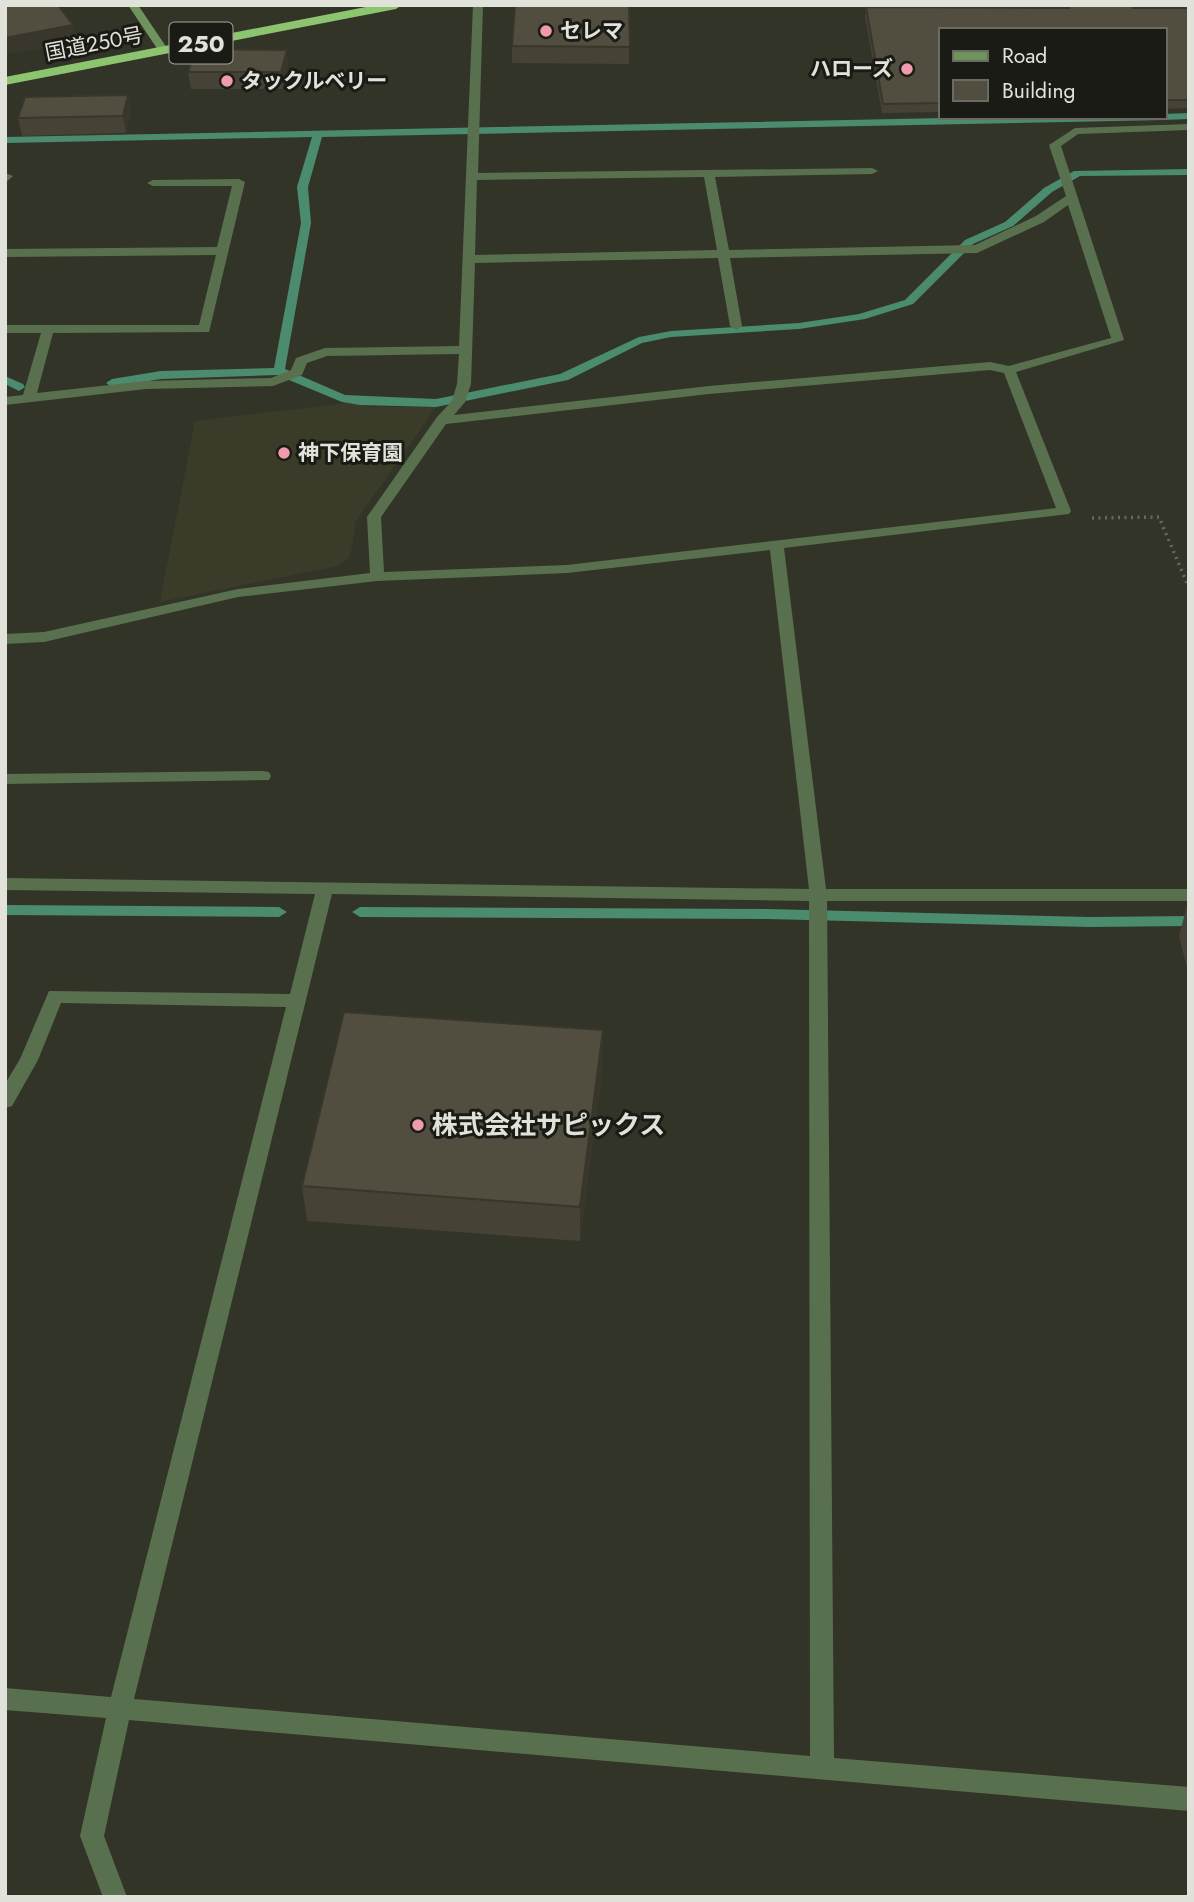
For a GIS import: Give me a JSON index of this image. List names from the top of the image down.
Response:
{
  "streets": {
    "highway": ["250", "国道250号"]
  },
  "places": [
    "セレマ",
    "ハローズ",
    "タックルベリー",
    "神下保育園",
    "株式会社サピックス"
  ],
  "legend": ["Road", "Building"]
}
